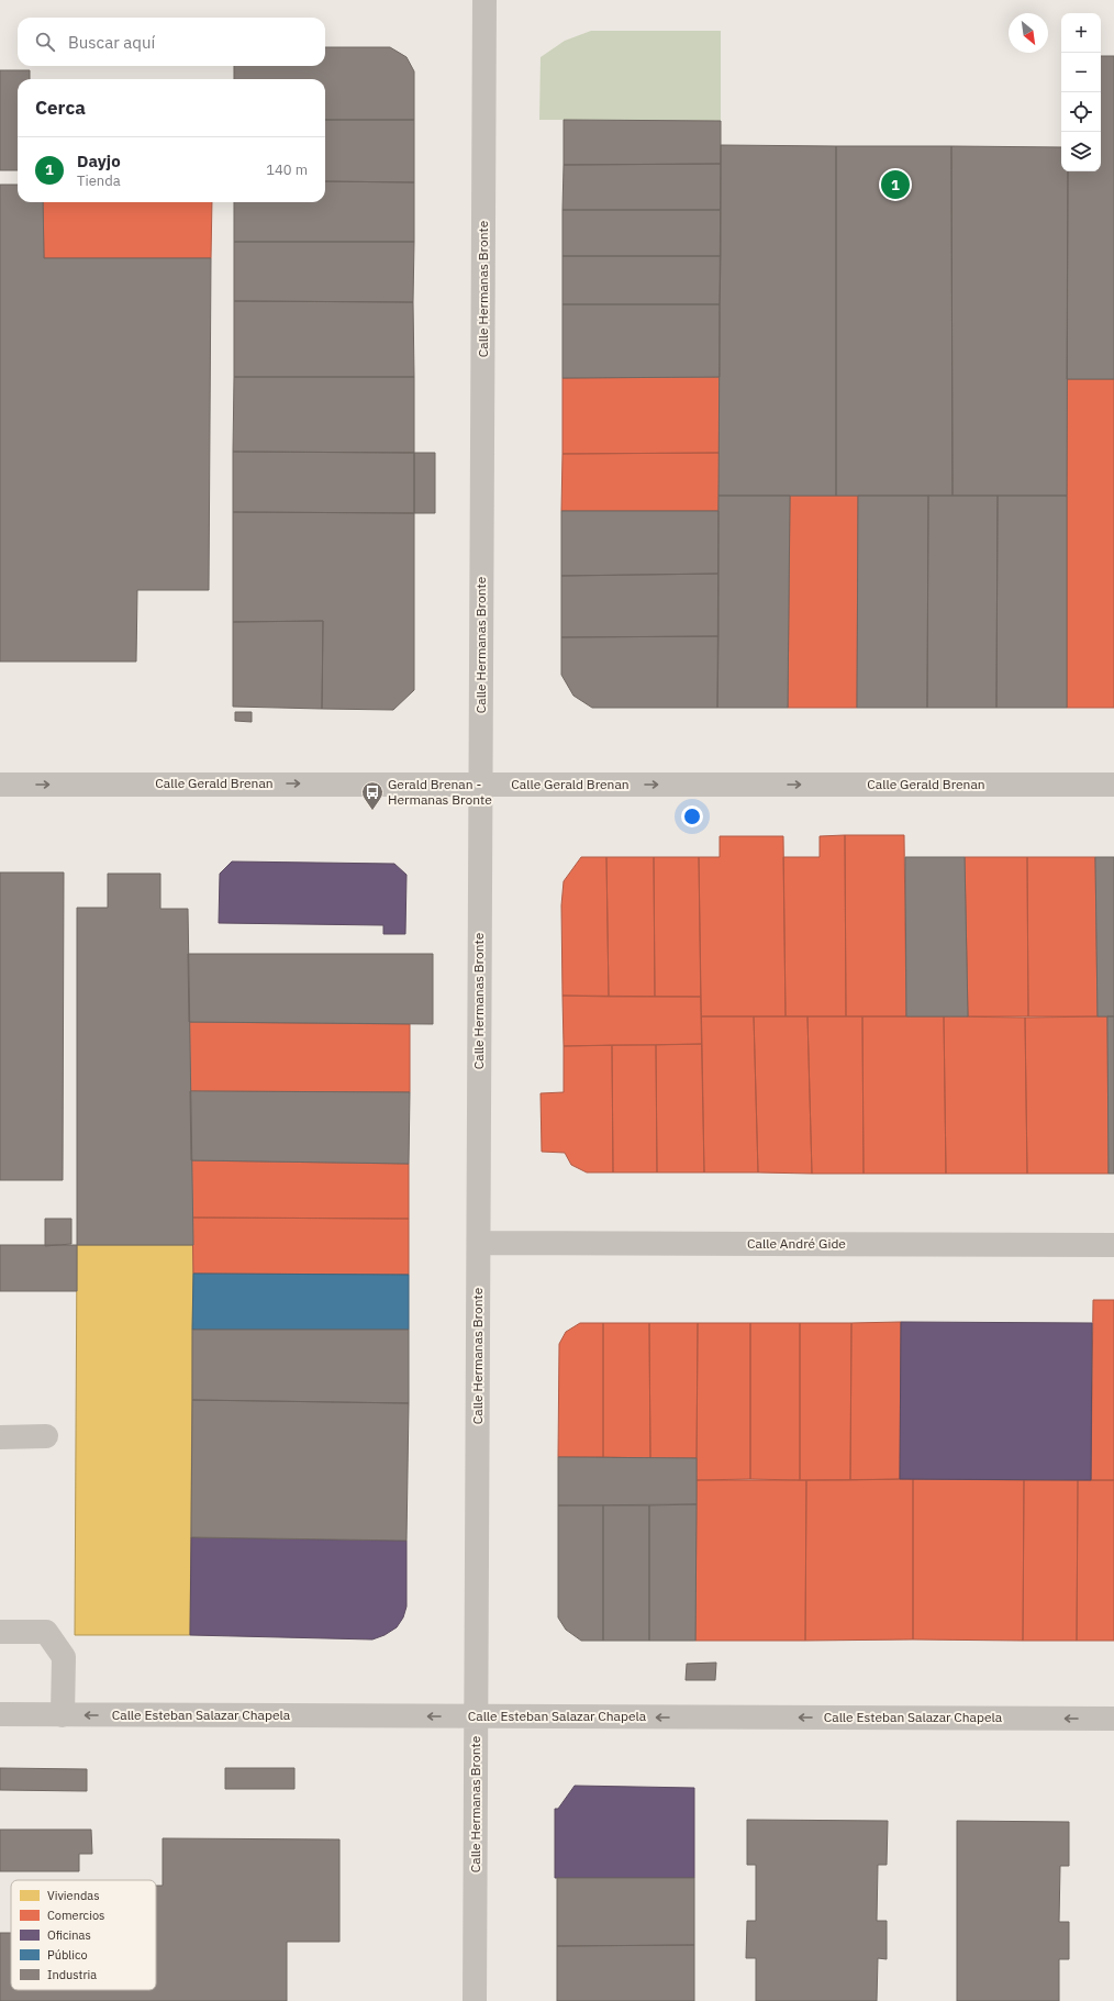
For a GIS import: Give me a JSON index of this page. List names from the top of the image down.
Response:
{
  "streets": {
    "street": [
      "Calle Hermanas Bronte",
      "Calle Gerald Brenan",
      "Calle André Gide",
      "Calle Esteban Salazar Chapela"
    ]
  },
  "crossings": [
    ["Calle Hermanas Bronte", "Calle Gerald Brenan"],
    ["Calle Hermanas Bronte", "Calle André Gide"],
    ["Calle Hermanas Bronte", "Calle Esteban Salazar Chapela"]
  ],
  "one_way": ["Calle Gerald Brenan", "Calle Esteban Salazar Chapela"],
  "places": {
    "bus stop": ["Gerald Brenan - Hermanas Bronte"]
  },
  "legend": [
    "Viviendas",
    "Comercios",
    "Oficinas",
    "Público",
    "Industria"
  ],
  "north": "bottom right",
  "page": {
    "map_buttons": ["+", "−"],
    "search": "Buscar aquí",
    "heading": "Cerca",
    "list": [
      {
        "mark": "1",
        "name": "Dayjo",
        "note": "Tienda",
        "value": "140 m"
      }
    ],
    "pins": "1"
  }
}
